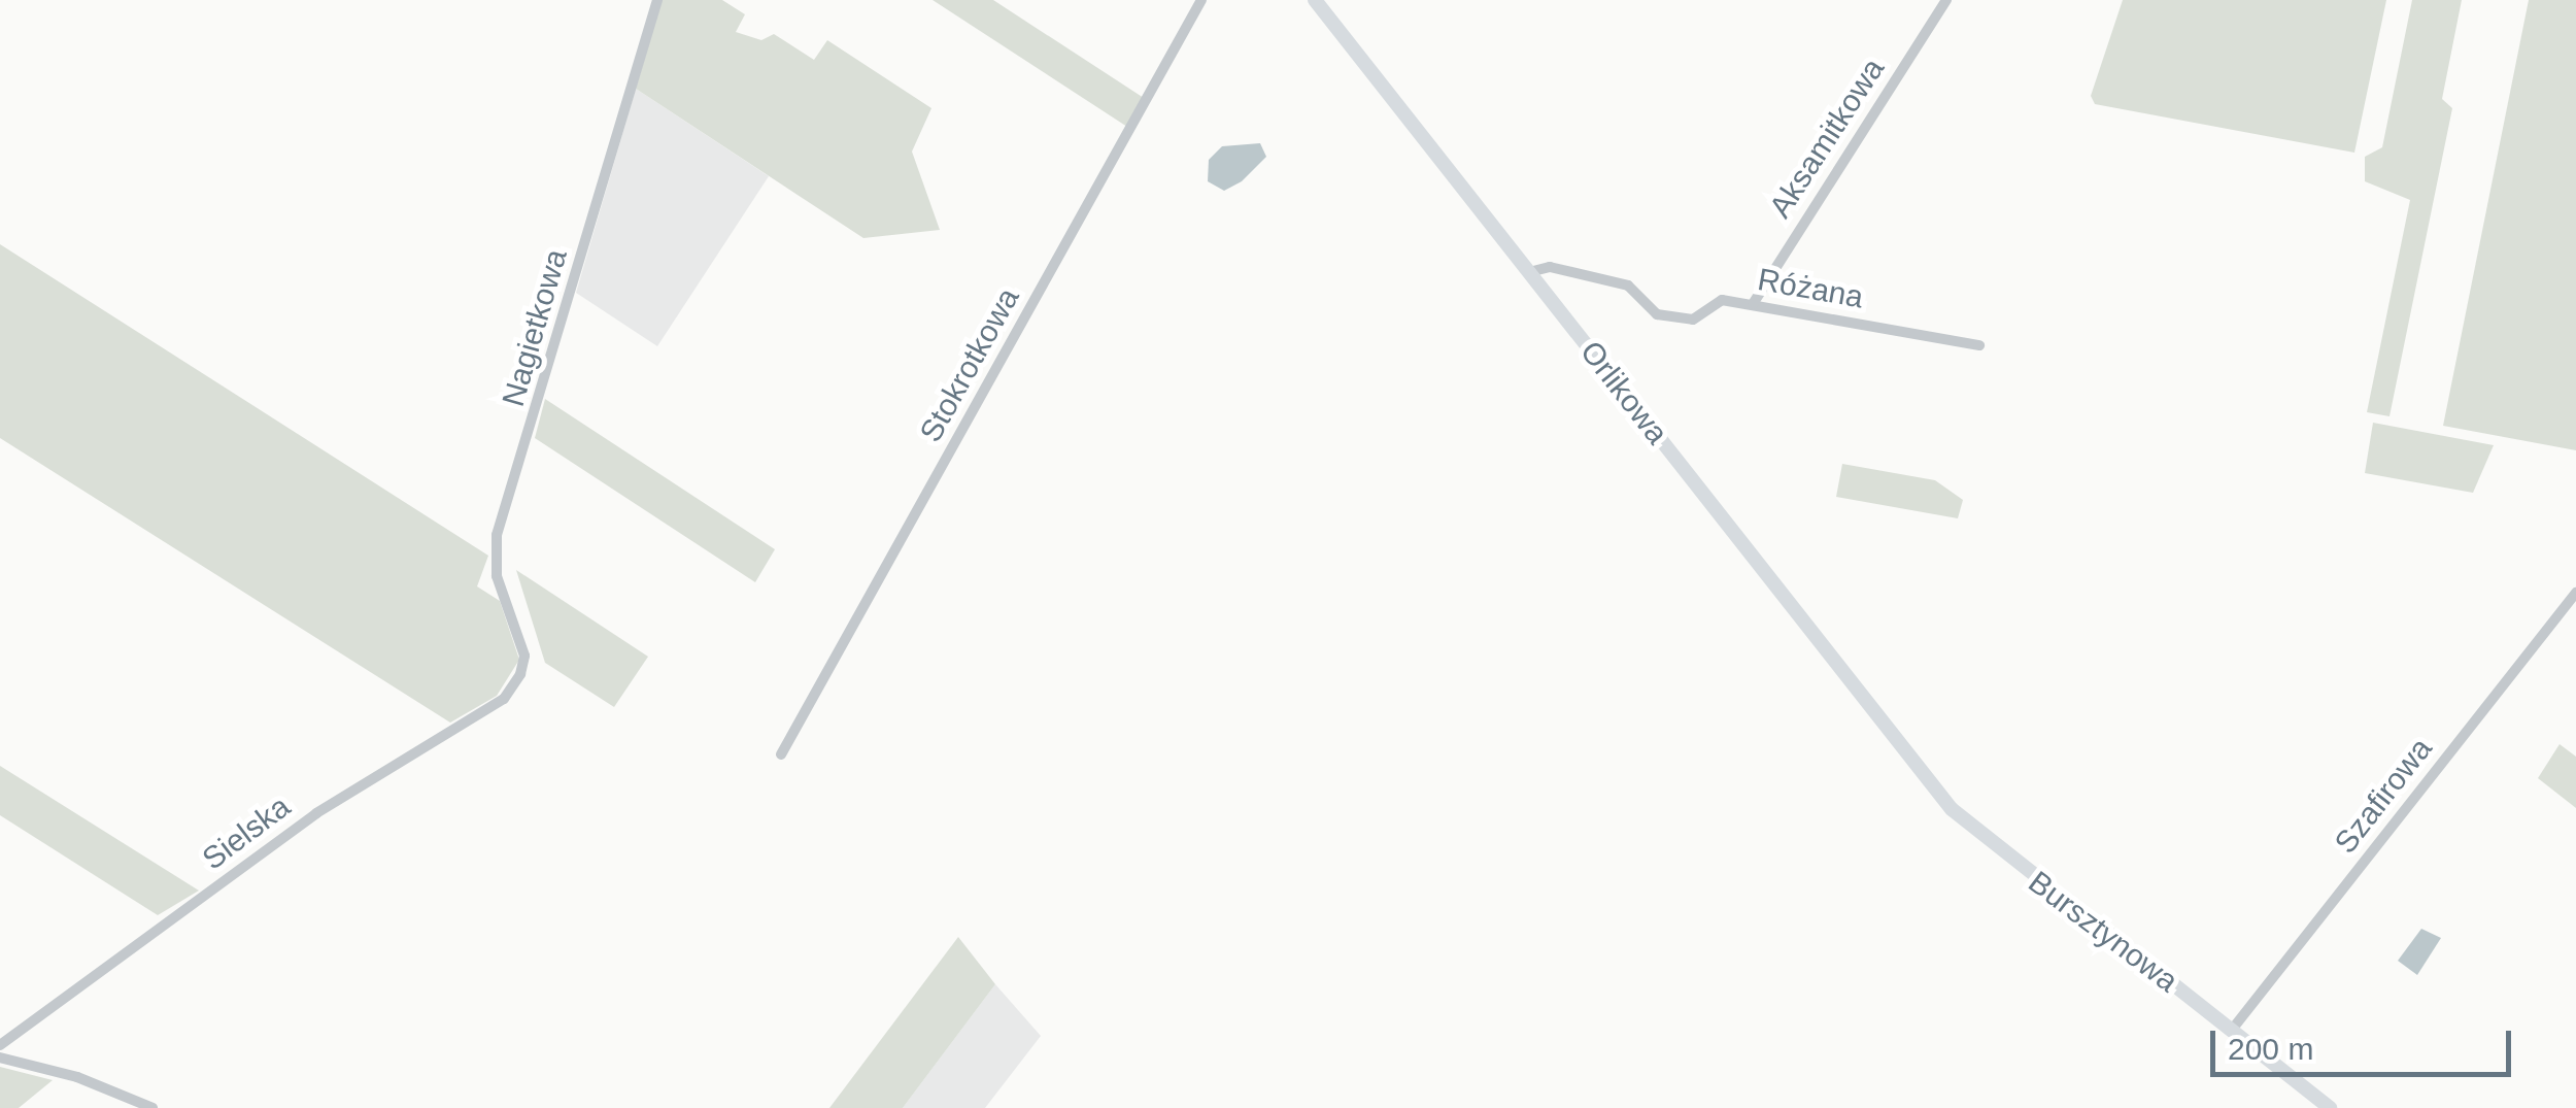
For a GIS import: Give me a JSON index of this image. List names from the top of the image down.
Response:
{
  "streets": {
    "street": [
      "Aksamitkowa",
      "Różana",
      "Nagietkowa",
      "Stokrotkowa",
      "Orlikowa",
      "Szafirowa",
      "Sielska",
      "Bursztynowa"
    ]
  },
  "crossings": [
    ["Aksamitkowa", "Różana"],
    ["Różana", "Orlikowa"],
    ["Nagietkowa", "Sielska"],
    ["Orlikowa", "Bursztynowa"],
    ["Szafirowa", "Bursztynowa"]
  ],
  "scale_bar": "200 m"
}
